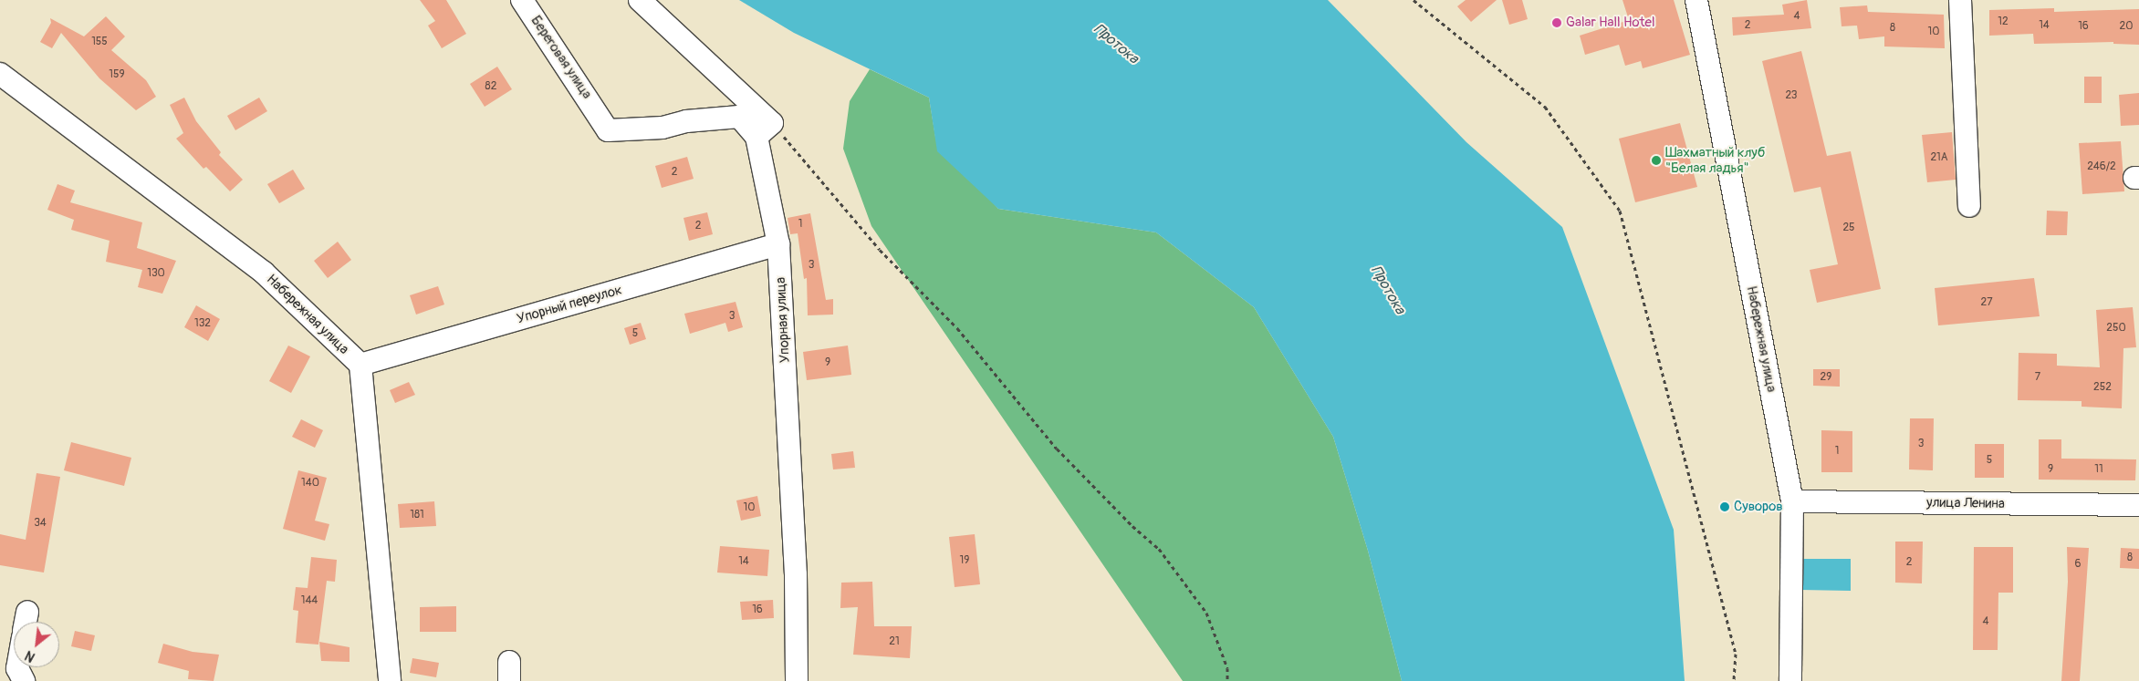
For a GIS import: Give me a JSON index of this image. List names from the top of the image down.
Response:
{
  "streets": {
    "street": [
      "Береговая улица",
      "Упорный переулок",
      "Набережная улица",
      "Упорная улица",
      "улица Ленина"
    ]
  },
  "crossings": [
    ["Береговая улица", "Упорная улица"],
    ["Упорный переулок", "Набережная улица"],
    ["Упорный переулок", "Упорная улица"],
    ["Набережная улица", "улица Ленина"]
  ],
  "water": ["Протока"],
  "places": ["Galar Hall Hotel", "Шахматный клуб \"Белая ладья\"", "Суворов"],
  "house_numbers": [
    "4",
    "12",
    "2",
    "14",
    "16",
    "20",
    "8",
    "10",
    "155",
    "159",
    "82",
    "23",
    "21А",
    "246/2",
    "2",
    "1",
    "2",
    "25",
    "3",
    "130",
    "27",
    "3",
    "132",
    "250",
    "5",
    "9",
    "29",
    "7",
    "252",
    "3",
    "1",
    "5",
    "9",
    "11",
    "140",
    "10",
    "181",
    "34",
    "8",
    "19",
    "14",
    "2",
    "6",
    "144",
    "16",
    "4",
    "21"
  ],
  "north": "bottom left"
}
